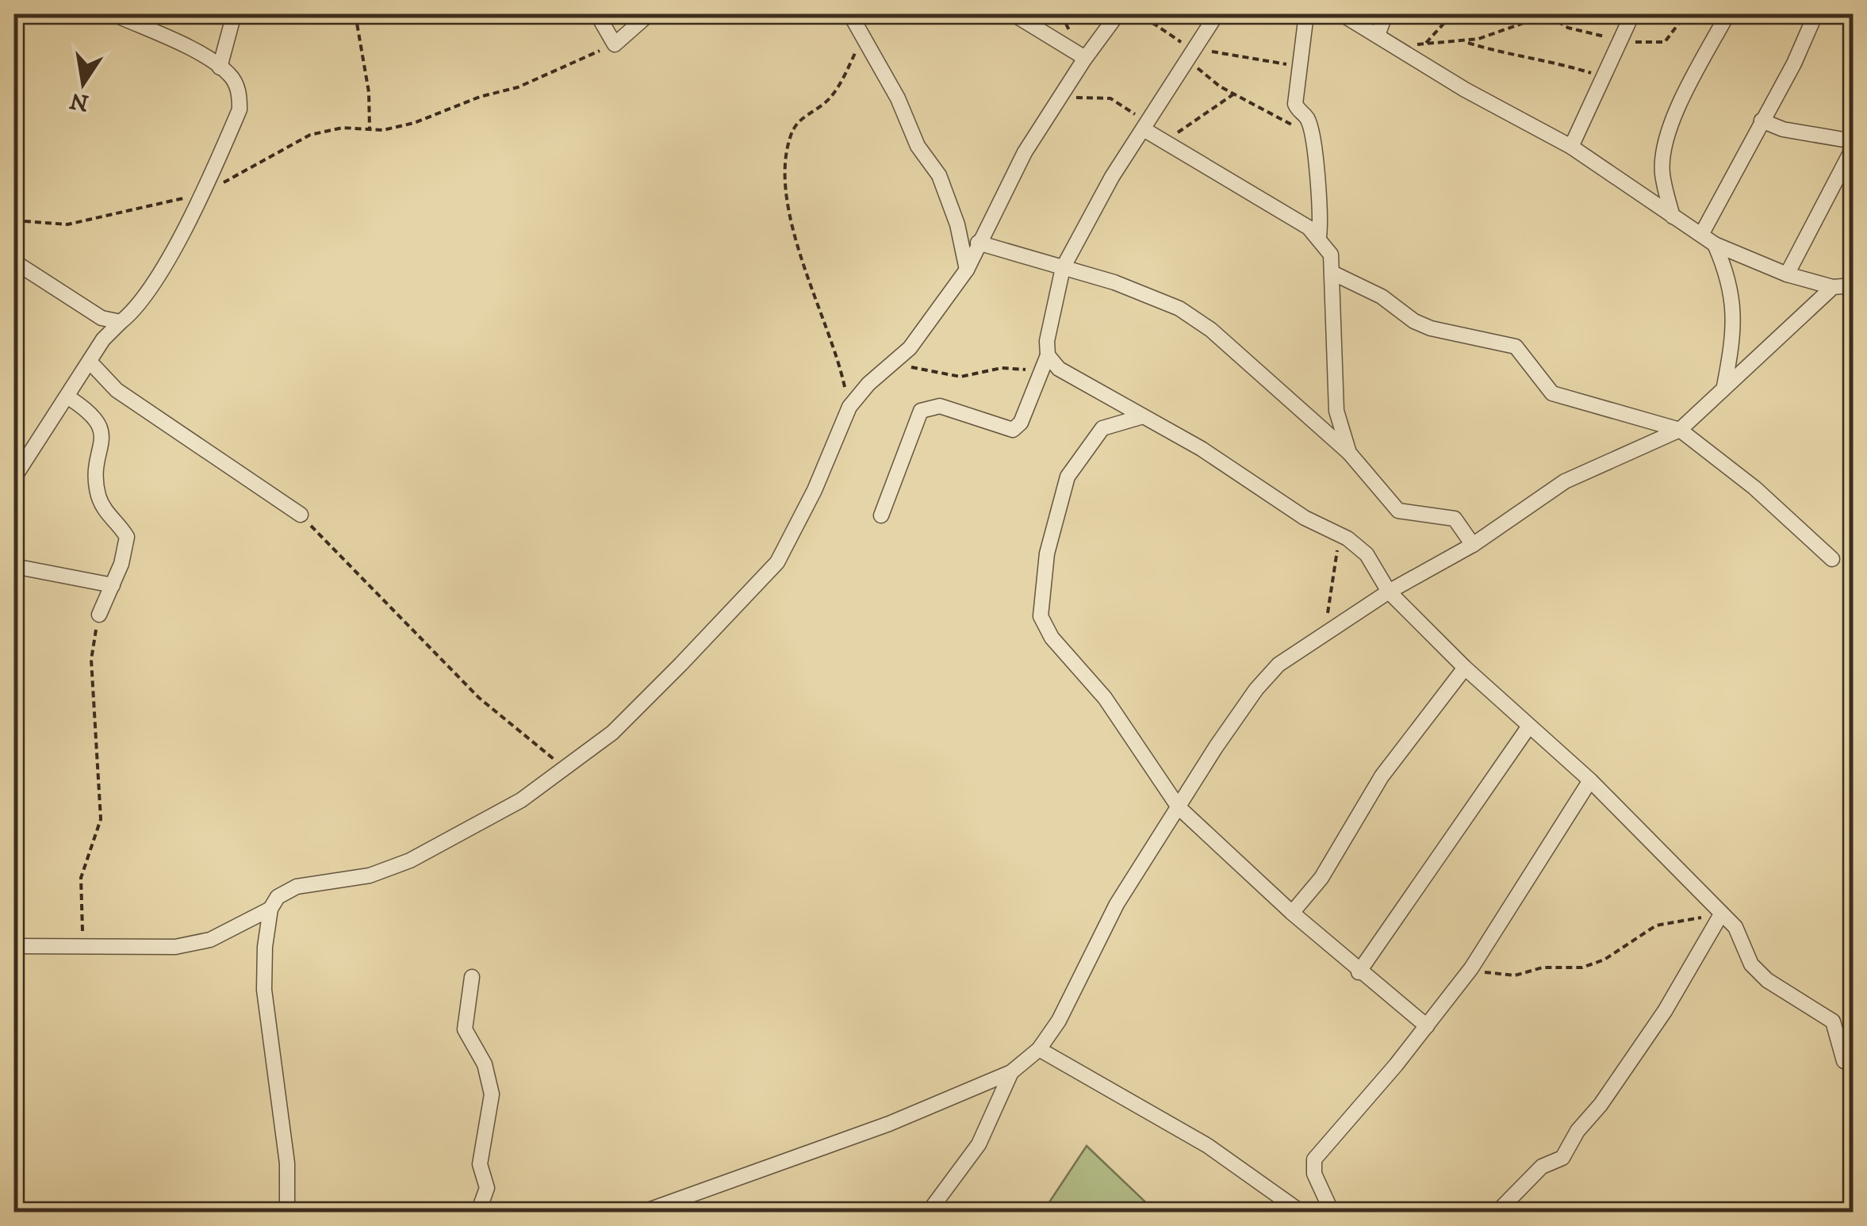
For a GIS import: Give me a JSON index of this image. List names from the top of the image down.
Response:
{
  "north": "bottom"
}
